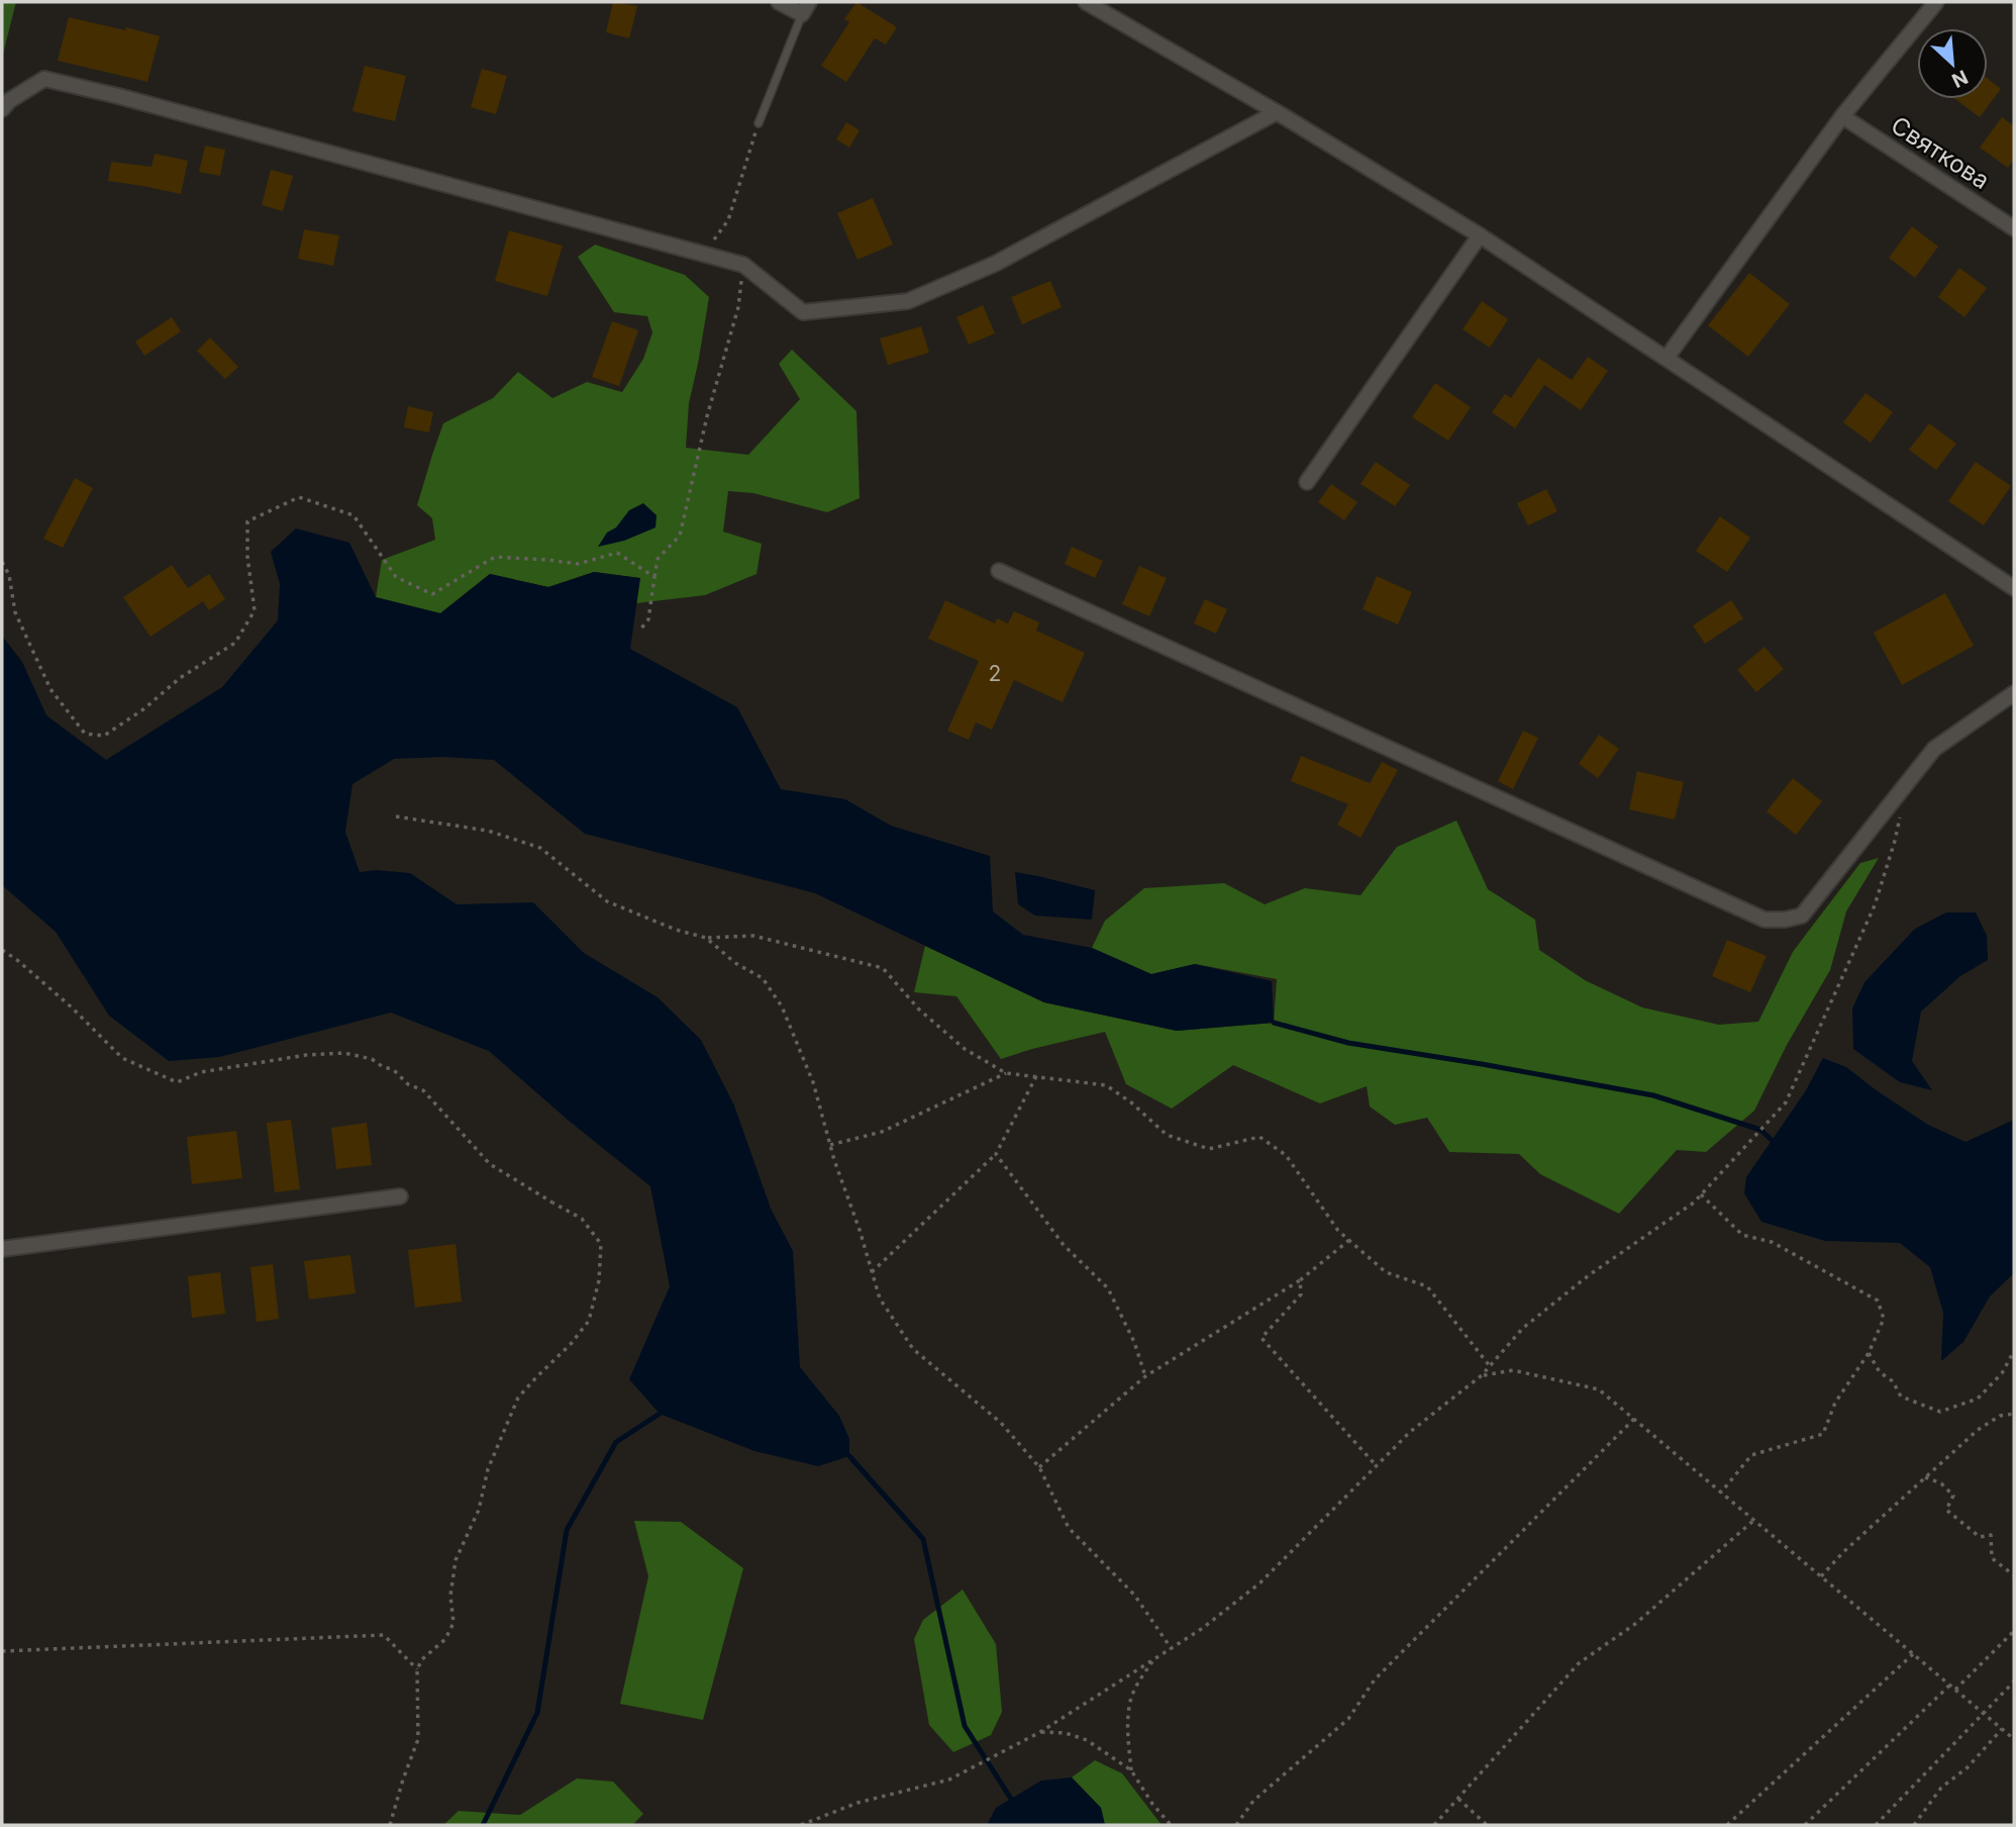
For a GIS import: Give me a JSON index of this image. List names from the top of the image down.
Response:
{
  "streets": {
    "street": ["Святкова"]
  },
  "house_numbers": ["2"],
  "north": "bottom right"
}
